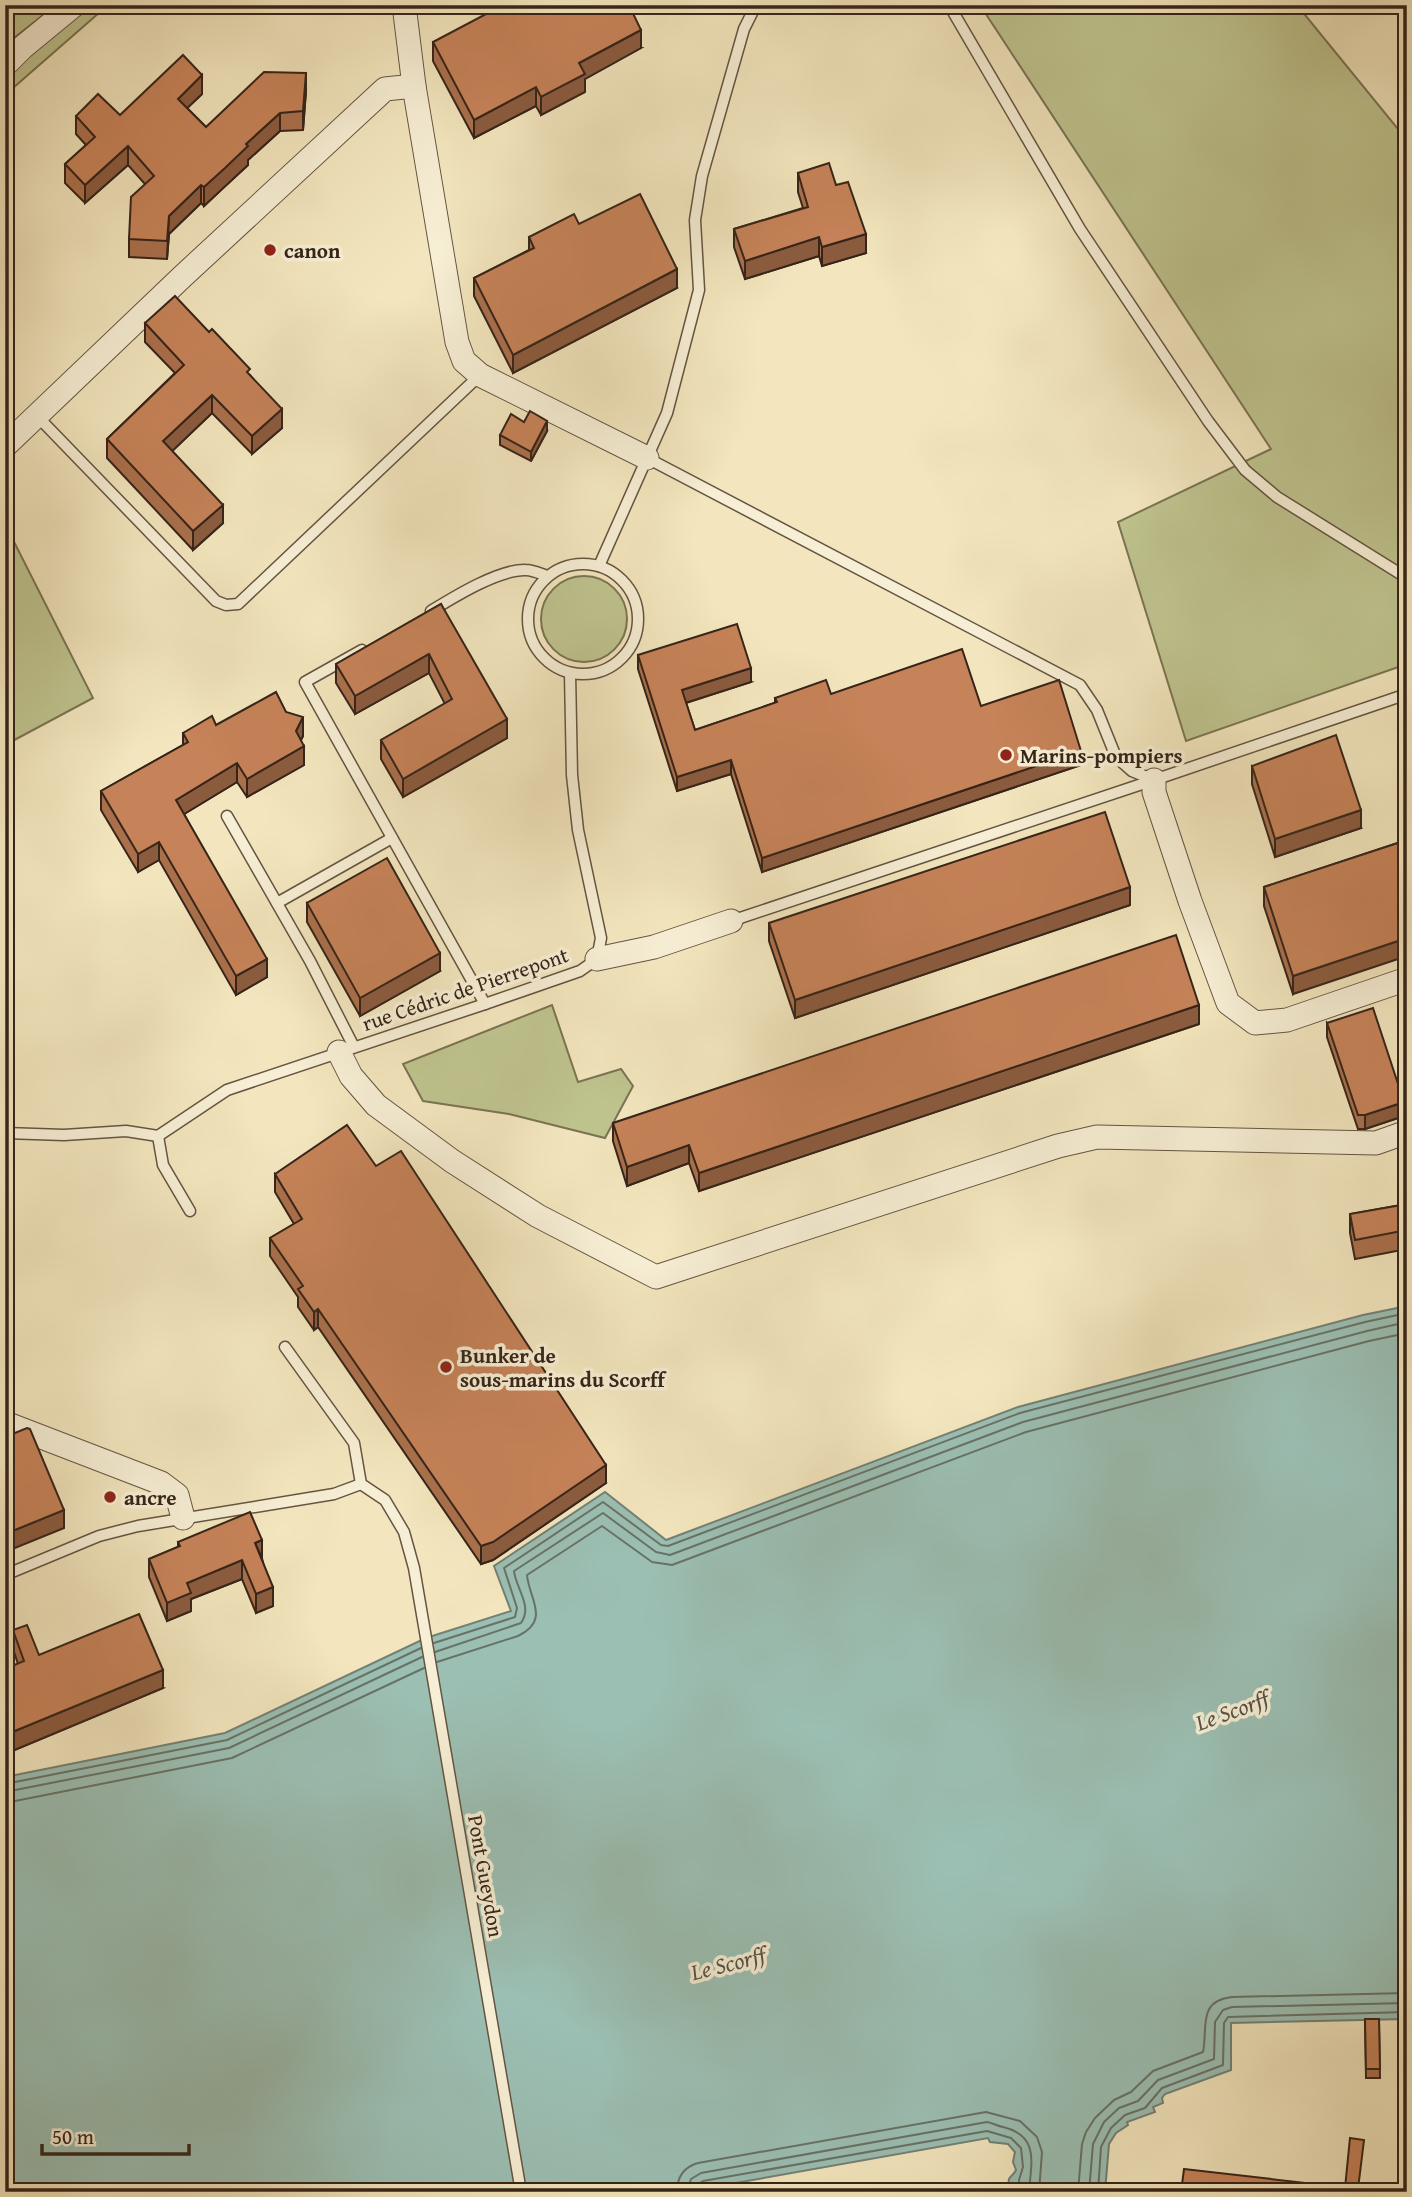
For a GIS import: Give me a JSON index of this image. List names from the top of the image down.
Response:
{
  "streets": {
    "lane": ["rue Cédric de Pierrepont", "Pont Gueydon"]
  },
  "water": ["Le Scorff"],
  "places": [
    "canon",
    "Marins-pompiers",
    "Bunker de sous-marins du Scorff",
    "ancre"
  ],
  "scale_bar": "50 m"
}
